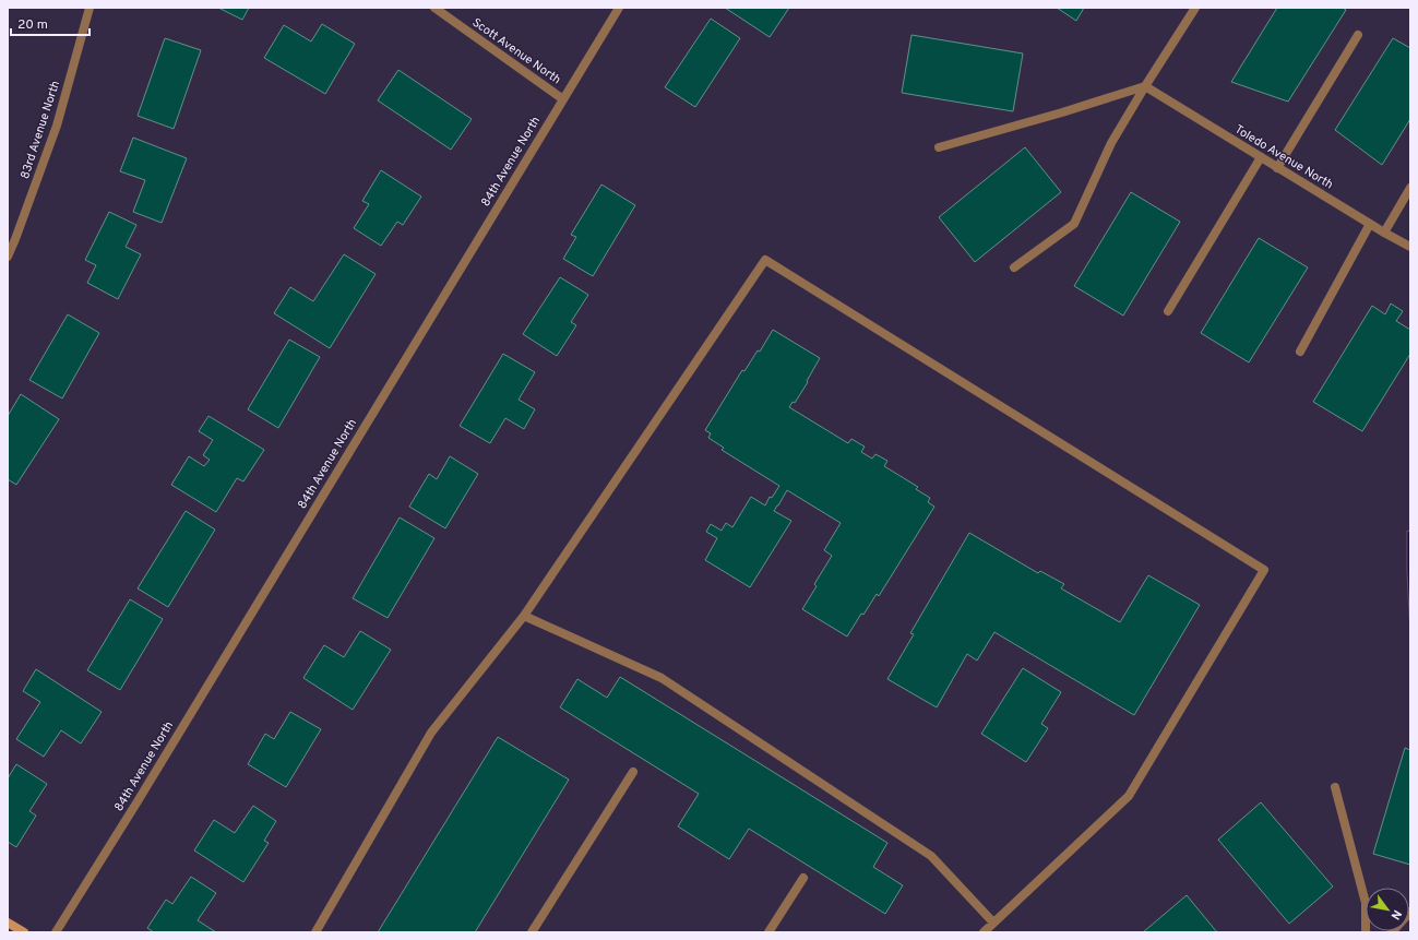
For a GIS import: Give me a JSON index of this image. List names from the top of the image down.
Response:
{
  "streets": {
    "street": [
      "Scott Avenue North",
      "83rd Avenue North",
      "Toledo Avenue North",
      "84th Avenue North"
    ]
  },
  "crossings": [
    ["Scott Avenue North", "84th Avenue North"]
  ],
  "scale_bar": "20 m",
  "north": "bottom right"
}
